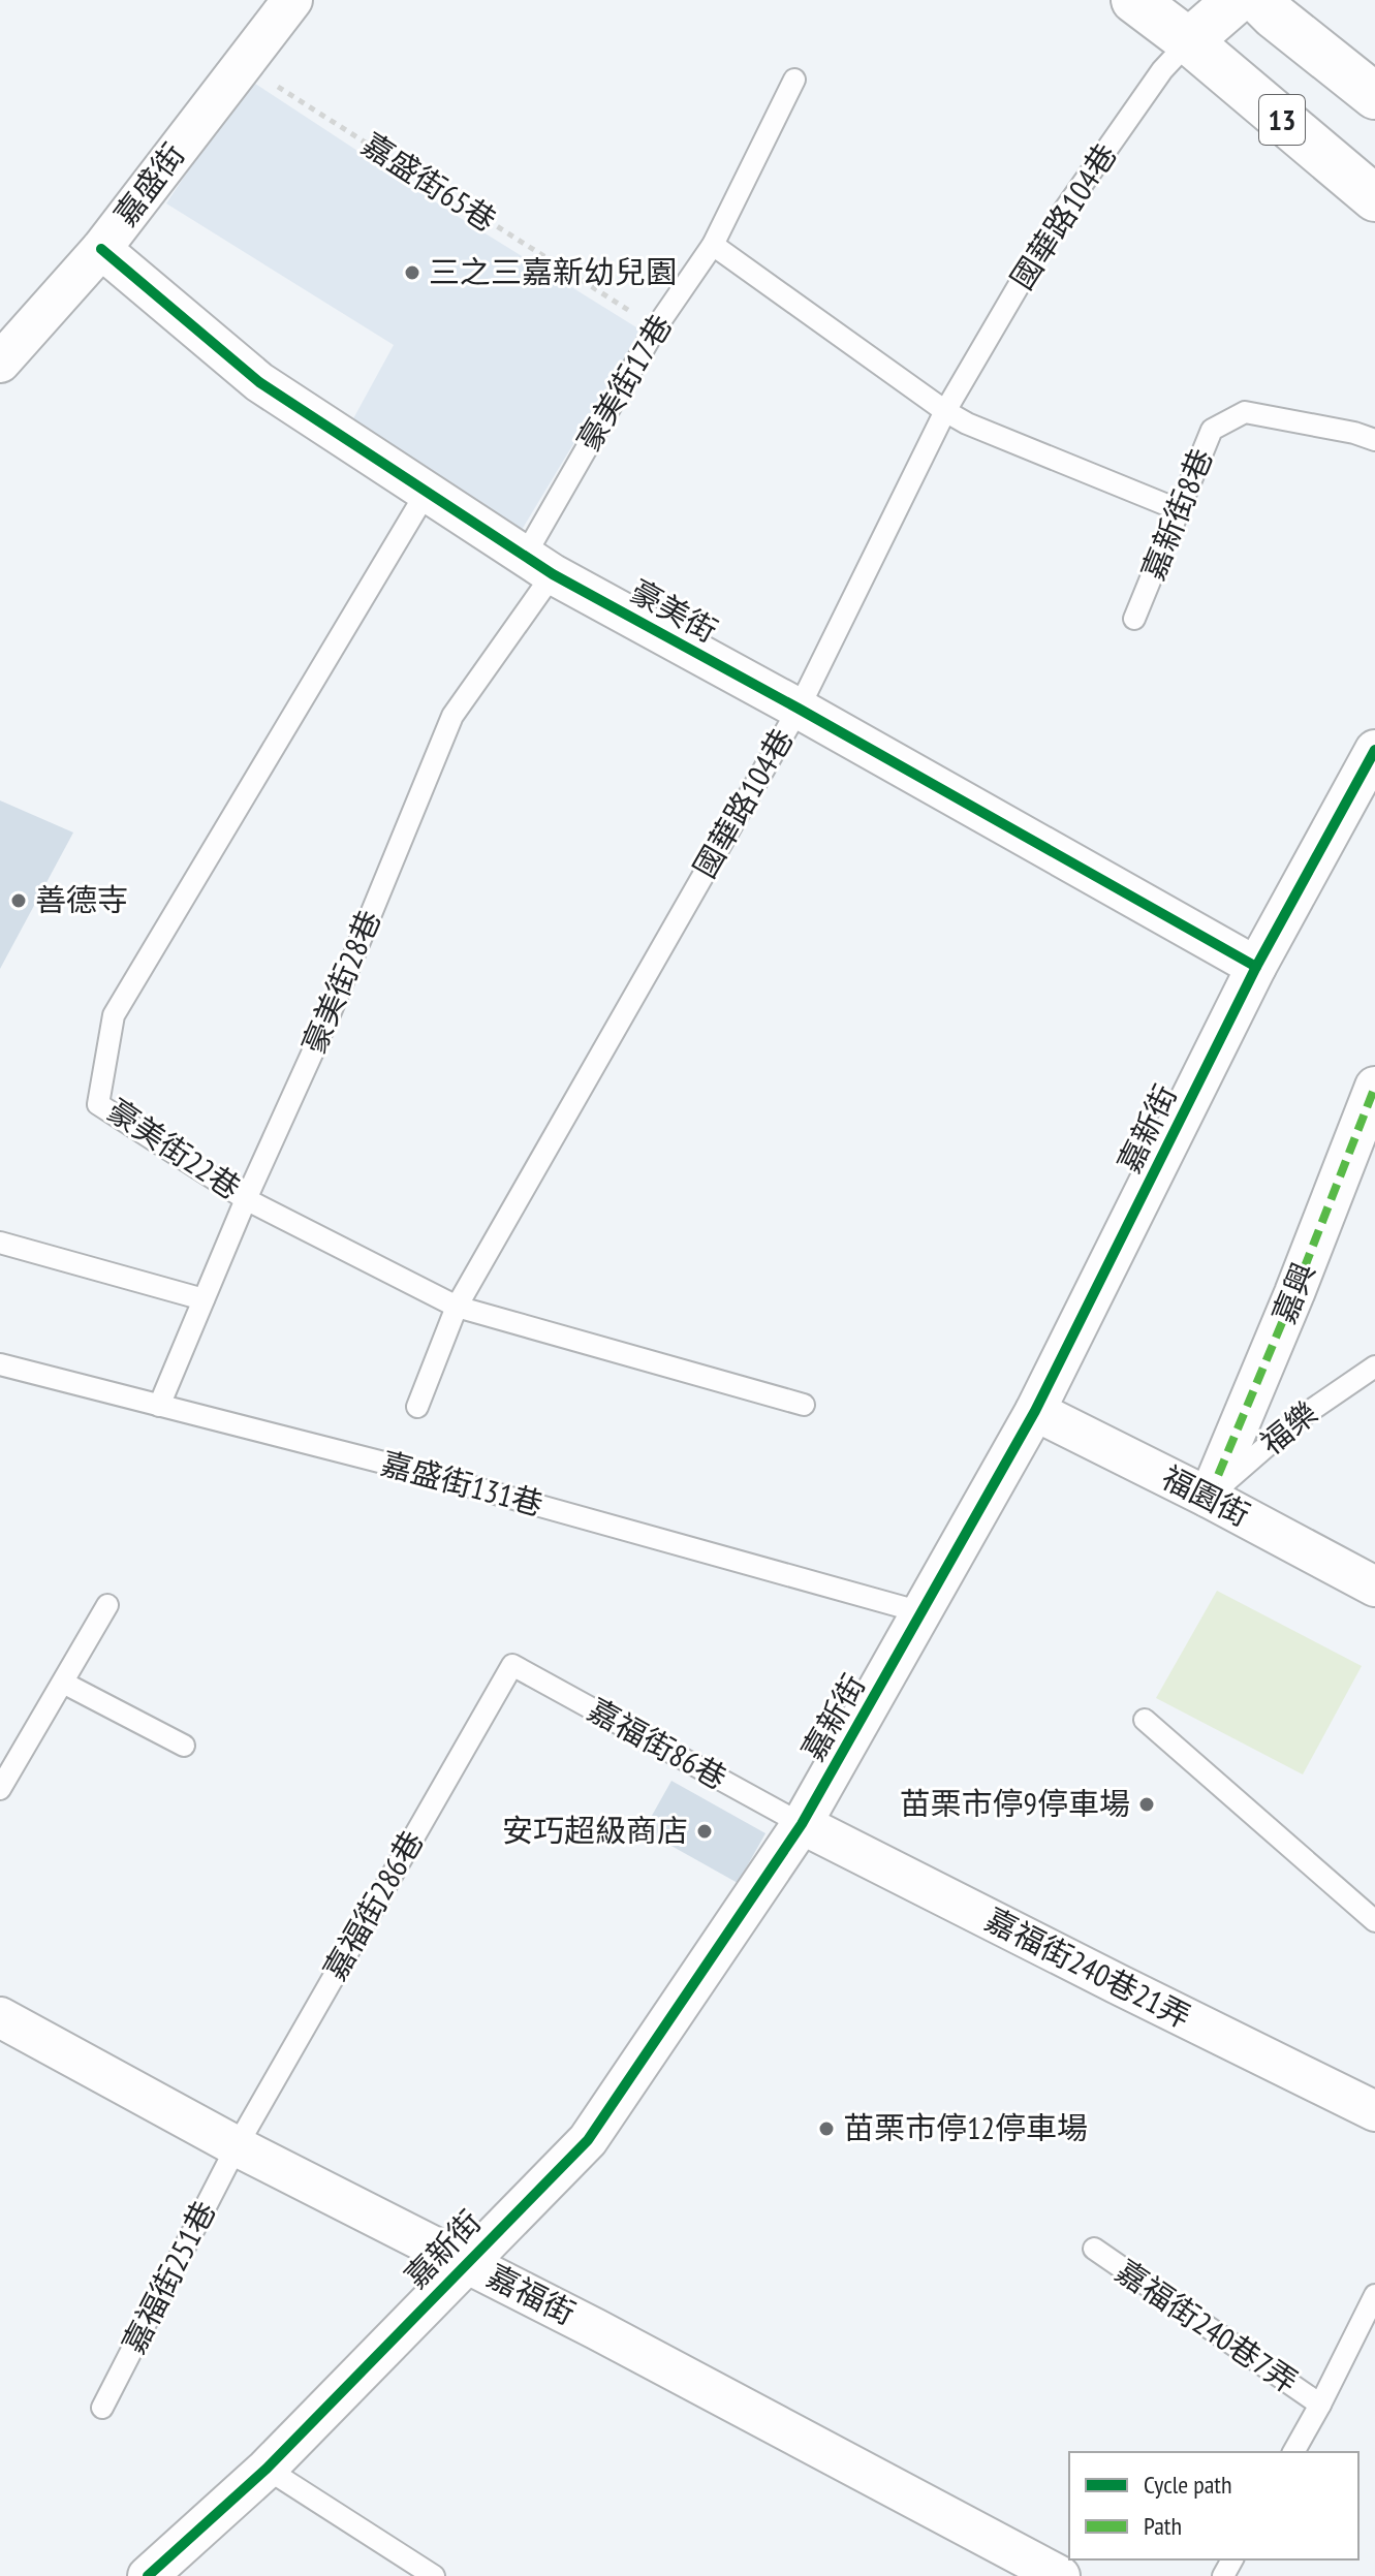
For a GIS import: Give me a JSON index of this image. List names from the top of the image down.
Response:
{
  "streets": {
    "main road": ["13"],
    "street": [
      "嘉盛街",
      "豪美街",
      "嘉新街",
      "嘉興",
      "福園街",
      "嘉福街240巷21弄",
      "嘉福街"
    ],
    "lane": [
      "國華路104巷",
      "豪美街17巷",
      "嘉新街8巷",
      "豪美街28巷",
      "豪美街22巷",
      "福樂",
      "嘉盛街131巷",
      "嘉福街86巷",
      "嘉福街286巷",
      "嘉福街251巷",
      "嘉福街240巷7弄"
    ],
    "path": ["嘉盛街65巷"]
  },
  "crossings": [
    ["13", "國華路104巷"],
    ["嘉盛街65巷", "嘉盛街"],
    ["嘉盛街65巷", "豪美街17巷"],
    ["嘉盛街", "豪美街"],
    ["國華路104巷", "豪美街"],
    ["國華路104巷", "豪美街22巷"],
    ["豪美街17巷", "豪美街"],
    ["豪美街17巷", "豪美街28巷"],
    ["豪美街", "豪美街28巷"],
    ["豪美街", "嘉新街"],
    ["豪美街", "豪美街22巷"],
    ["豪美街28巷", "豪美街22巷"],
    ["豪美街28巷", "嘉盛街131巷"],
    ["嘉新街", "嘉盛街131巷"],
    ["嘉新街", "福園街"],
    ["嘉新街", "嘉福街86巷"],
    ["嘉新街", "嘉福街240巷21弄"],
    ["嘉新街", "嘉福街"],
    ["嘉興", "福樂"],
    ["嘉興", "福園街"],
    ["福樂", "福園街"],
    ["嘉福街86巷", "嘉福街286巷"],
    ["嘉福街86巷", "嘉福街240巷21弄"],
    ["嘉福街286巷", "嘉福街251巷"],
    ["嘉福街286巷", "嘉福街"],
    ["嘉福街251巷", "嘉福街"]
  ],
  "places": [
    "三之三嘉新幼兒園",
    "善德寺",
    "苗栗市停9停車場",
    "安巧超級商店",
    "苗栗市停12停車場"
  ],
  "legend": ["Cycle path", "Path"]
}
